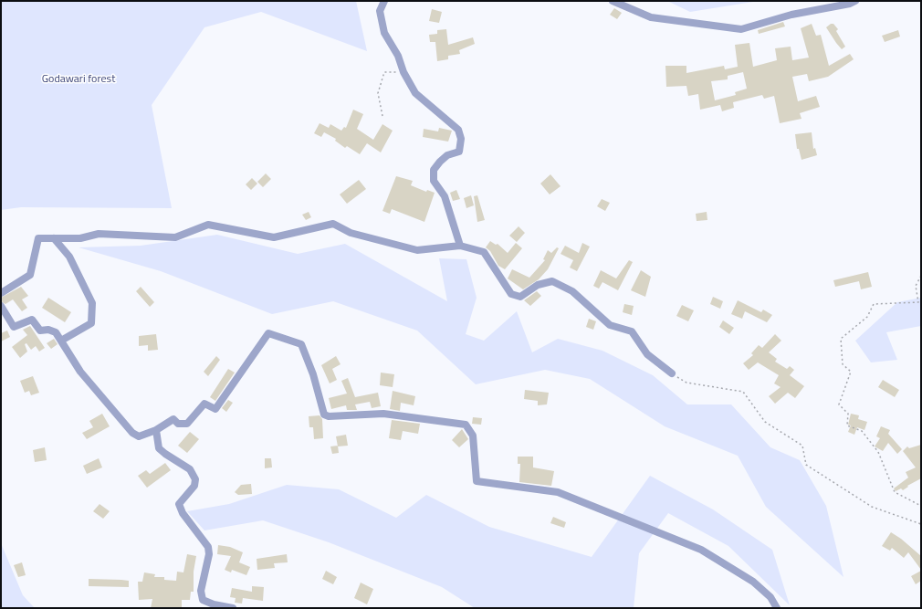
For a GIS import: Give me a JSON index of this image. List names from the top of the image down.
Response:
{
  "parks": ["Godawari forest"]
}
